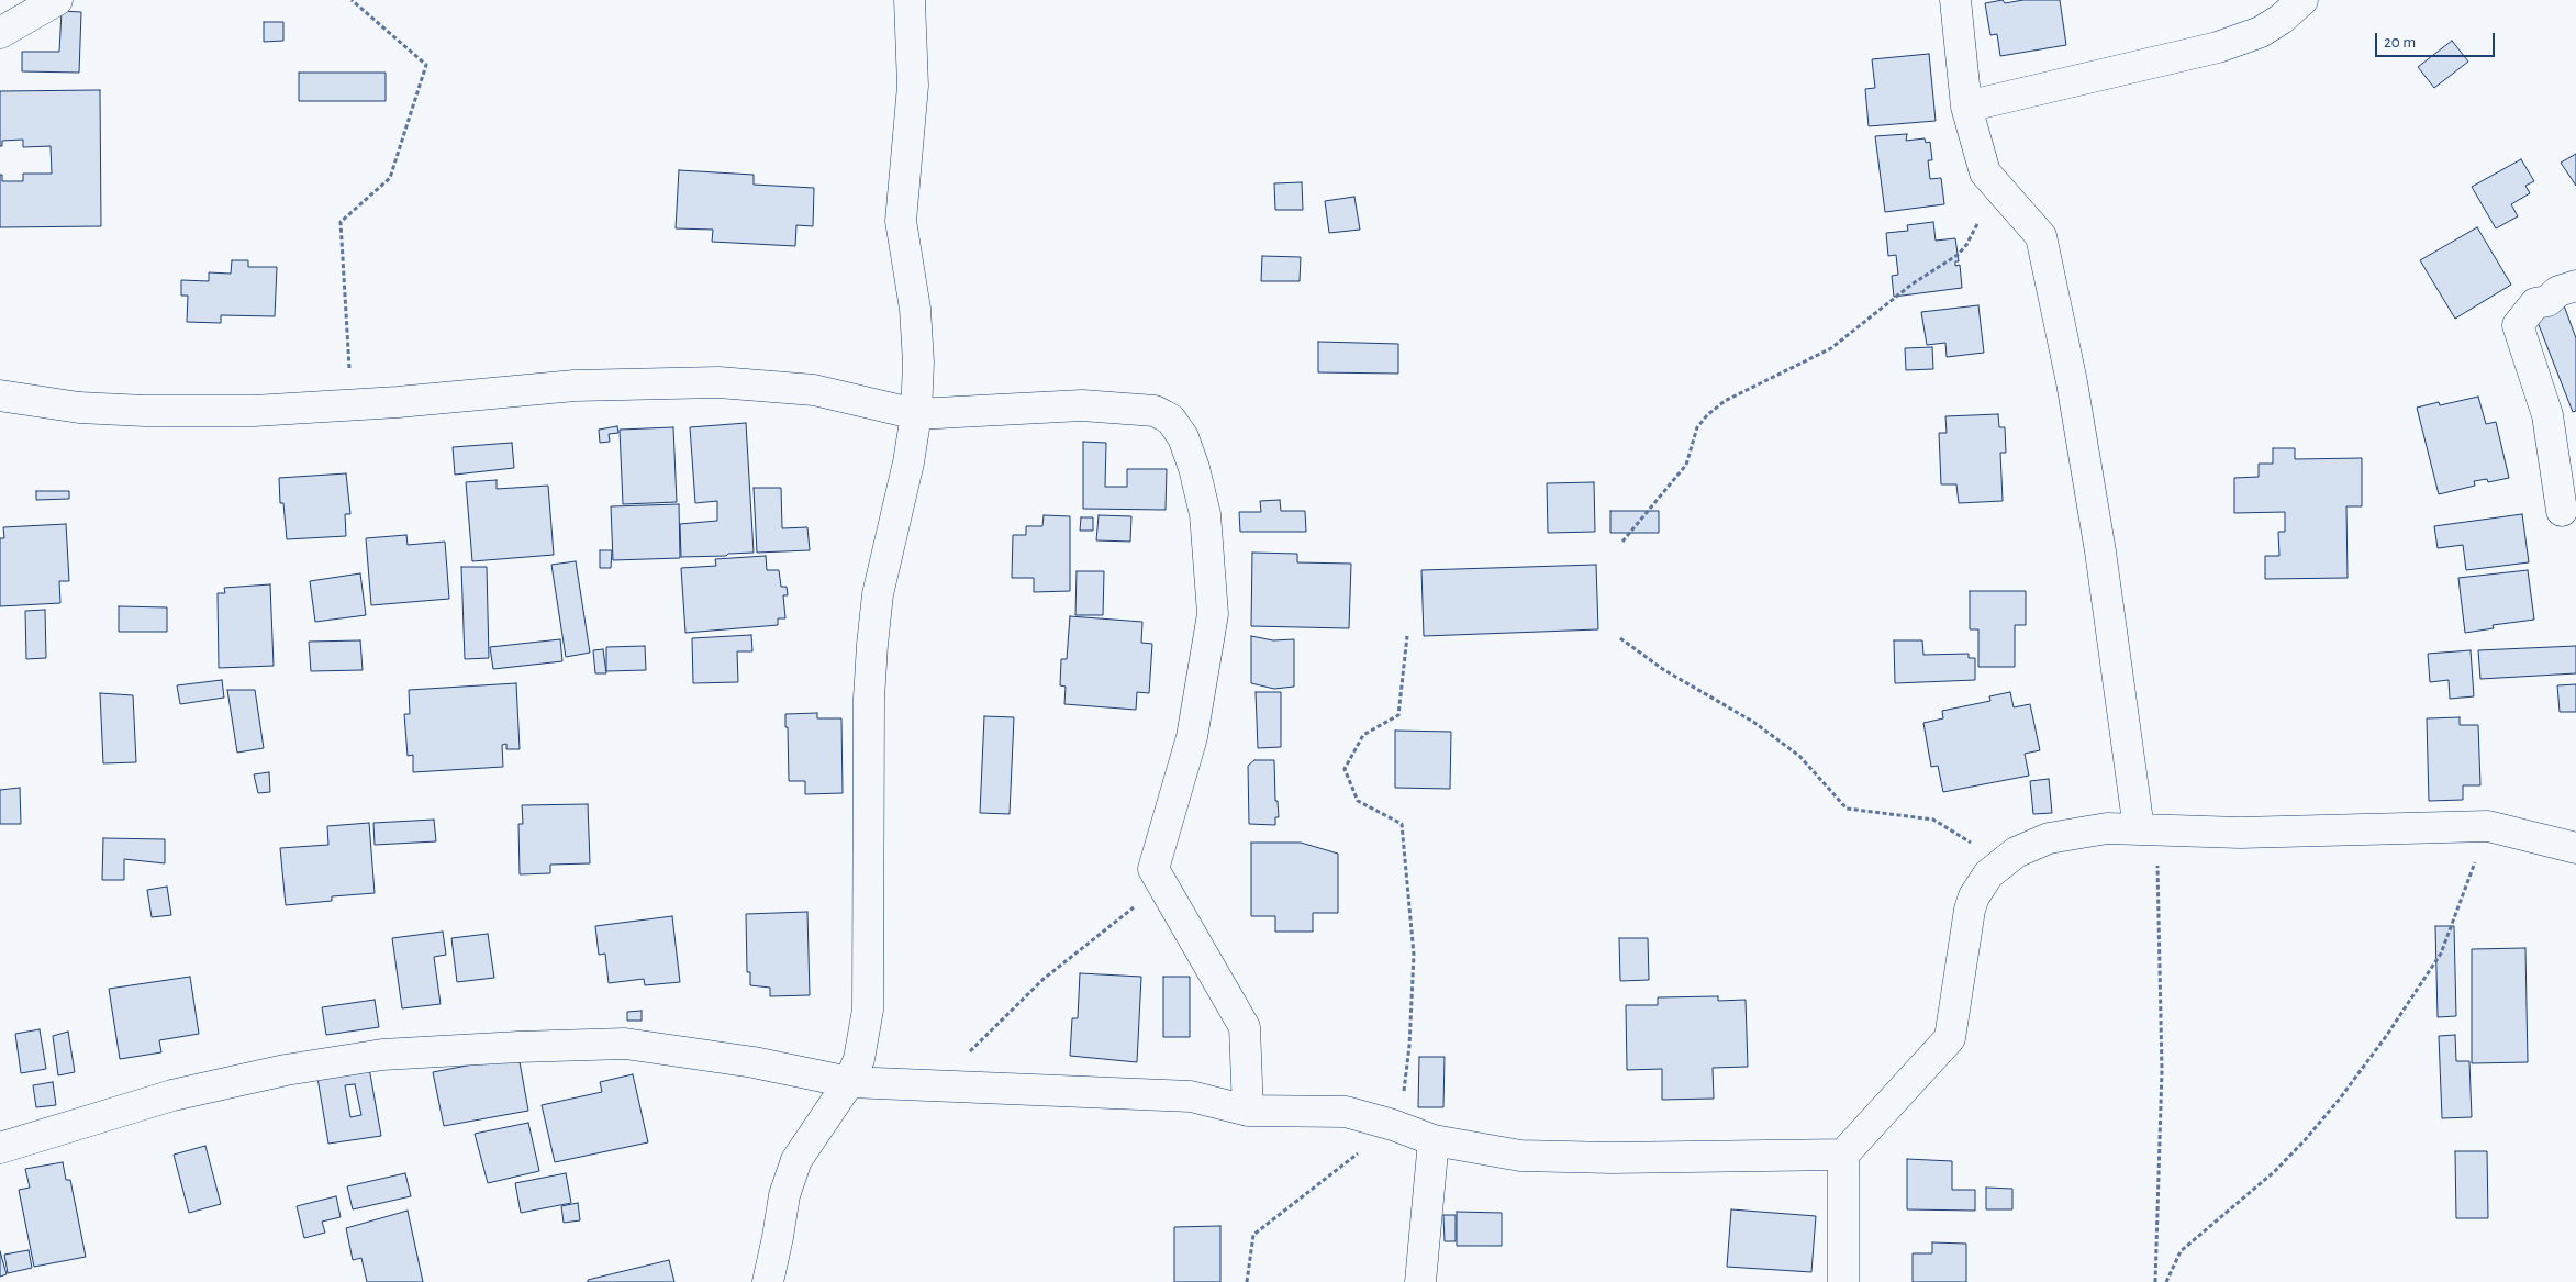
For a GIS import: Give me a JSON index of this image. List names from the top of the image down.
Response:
{
  "scale_bar": "20 m"
}
